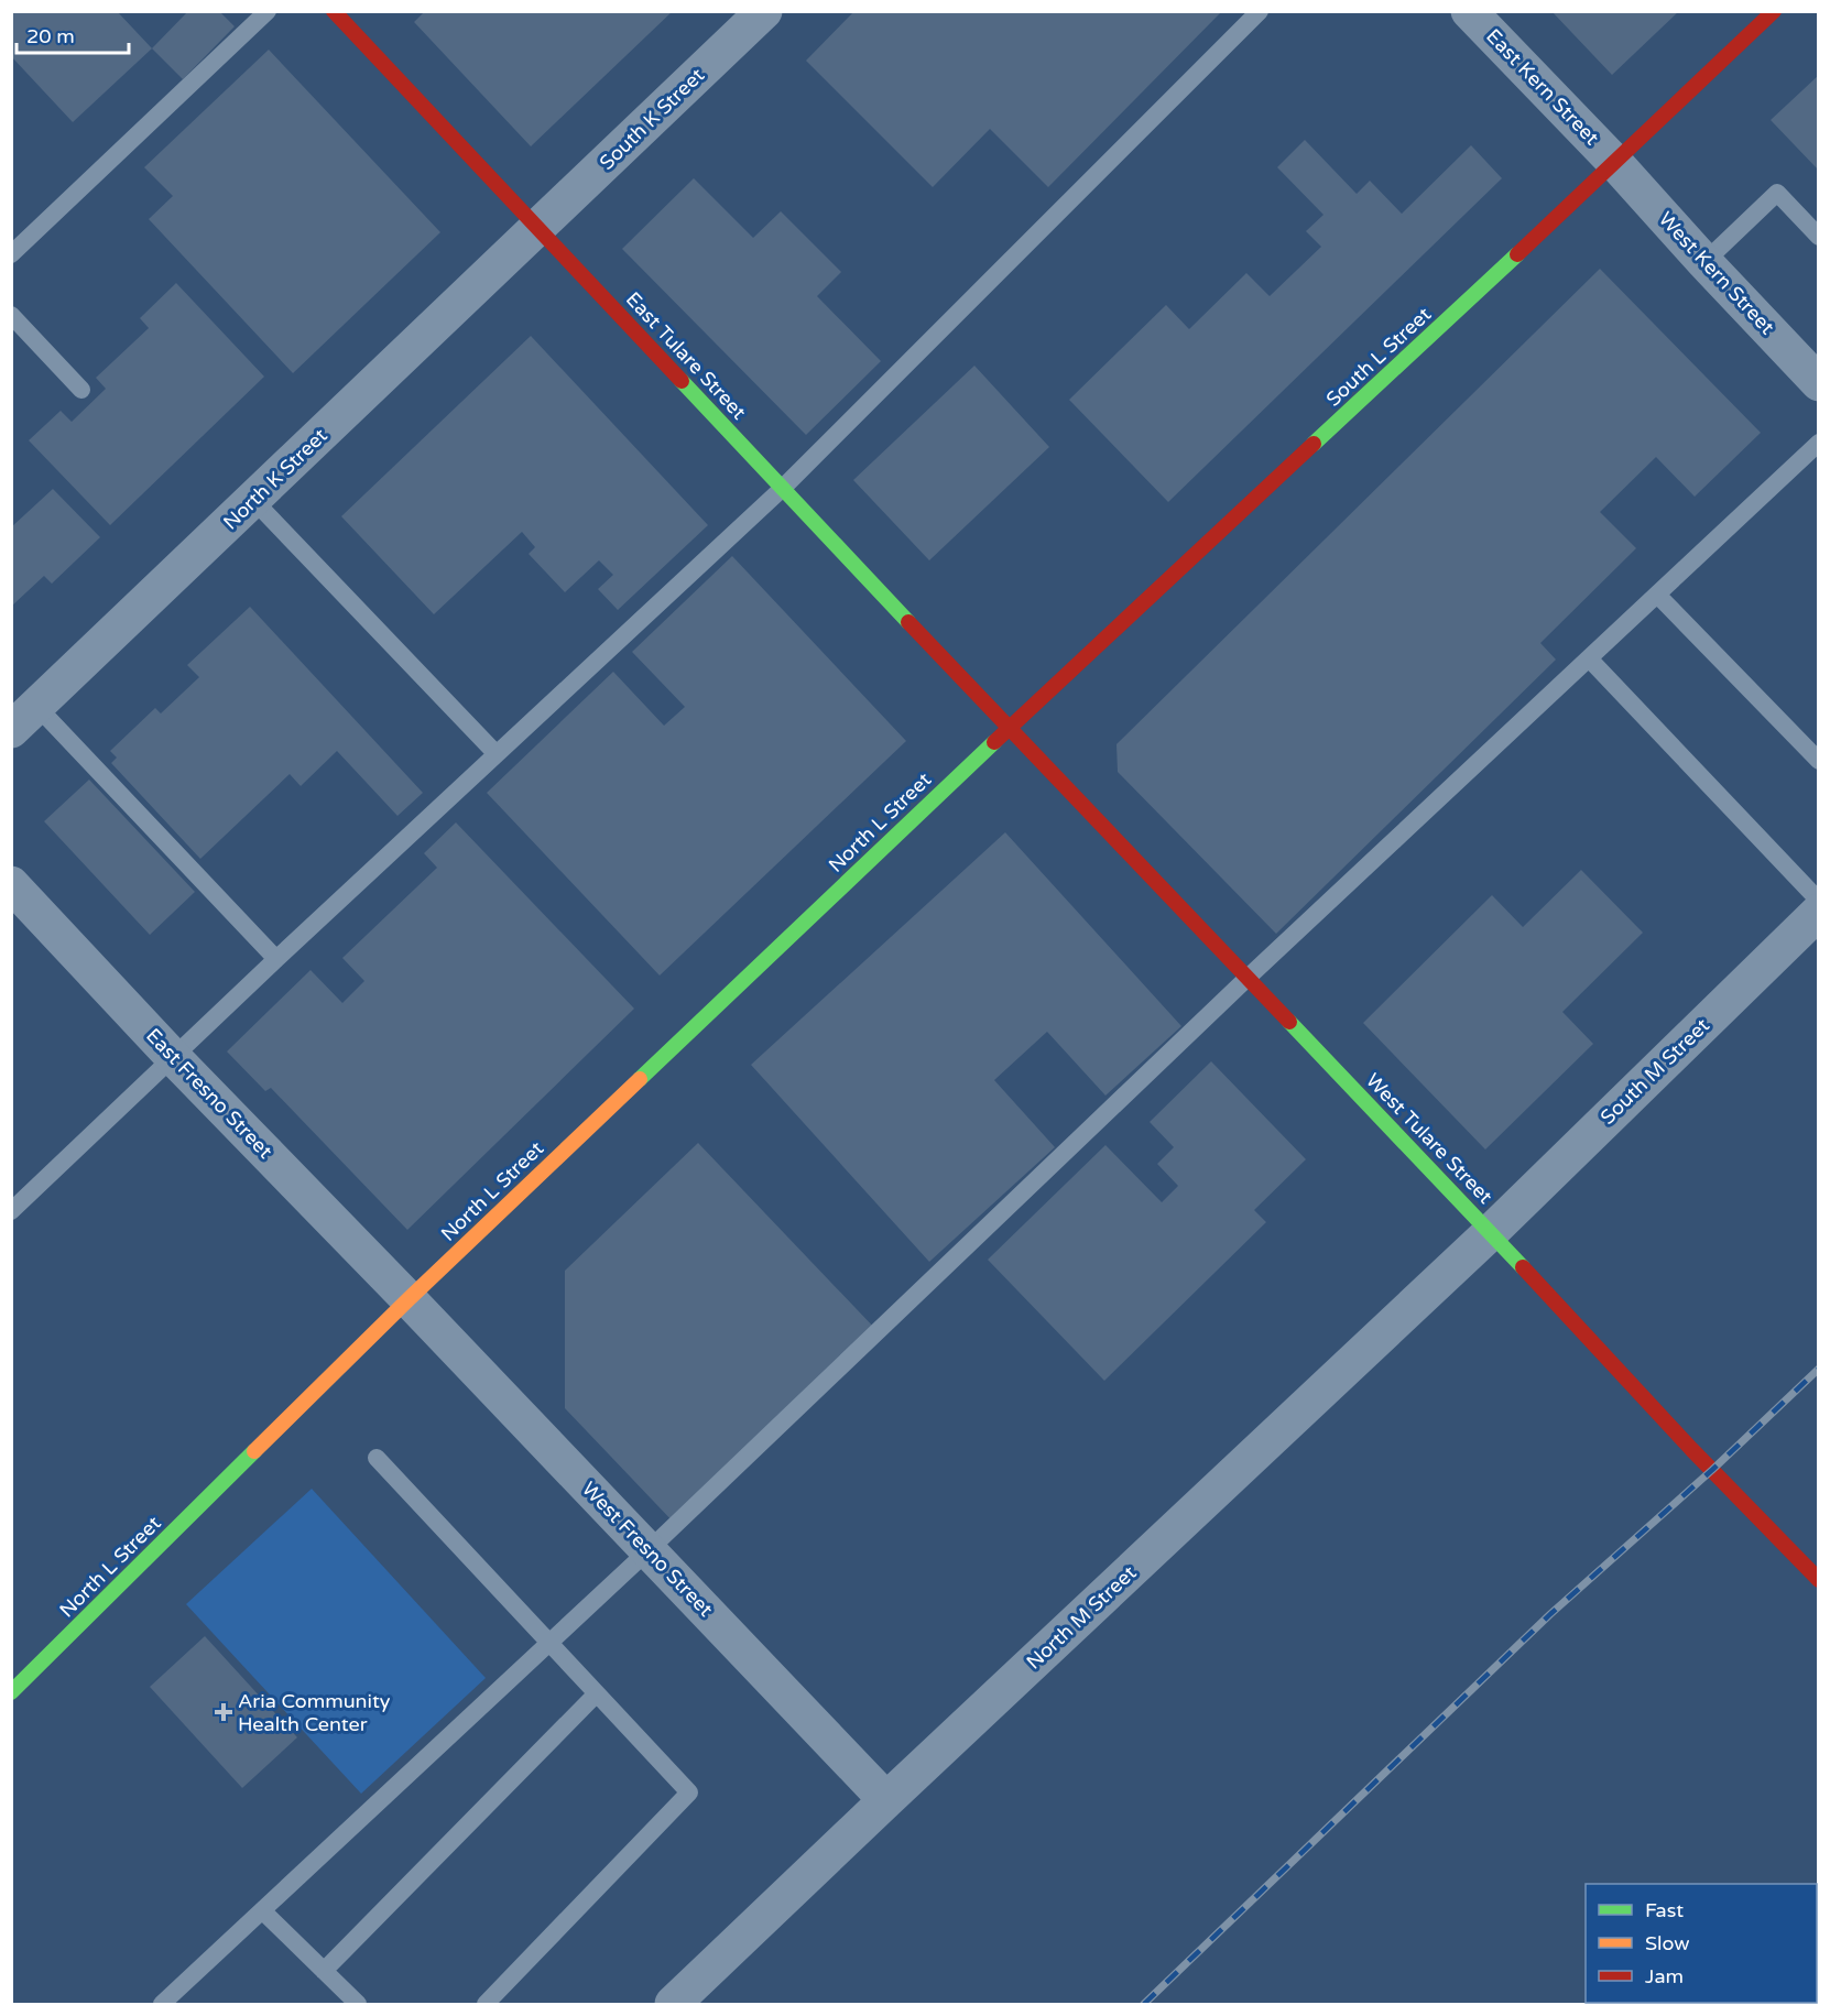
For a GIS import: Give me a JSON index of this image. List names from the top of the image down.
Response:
{
  "streets": {
    "street": [
      "East Kern Street",
      "South K Street",
      "West Kern Street",
      "East Tulare Street",
      "South L Street",
      "North K Street",
      "North L Street",
      "South M Street",
      "East Fresno Street",
      "West Tulare Street",
      "West Fresno Street",
      "North M Street"
    ]
  },
  "crossings": [
    ["East Kern Street", "West Kern Street"],
    ["East Kern Street", "South L Street"],
    ["South K Street", "East Tulare Street"],
    ["South K Street", "North K Street"],
    ["West Kern Street", "South L Street"],
    ["East Tulare Street", "South L Street"],
    ["East Tulare Street", "North K Street"],
    ["East Tulare Street", "North L Street"],
    ["East Tulare Street", "West Tulare Street"],
    ["South L Street", "North L Street"],
    ["South L Street", "West Tulare Street"],
    ["North L Street", "East Fresno Street"],
    ["North L Street", "West Tulare Street"],
    ["North L Street", "West Fresno Street"],
    ["South M Street", "West Tulare Street"],
    ["South M Street", "North M Street"],
    ["East Fresno Street", "West Fresno Street"],
    ["West Tulare Street", "North M Street"],
    ["West Fresno Street", "North M Street"]
  ],
  "places": {
    "health": ["Aria Community Health Center"]
  },
  "legend": ["Fast", "Slow", "Jam"],
  "scale_bar": "20 m"
}
